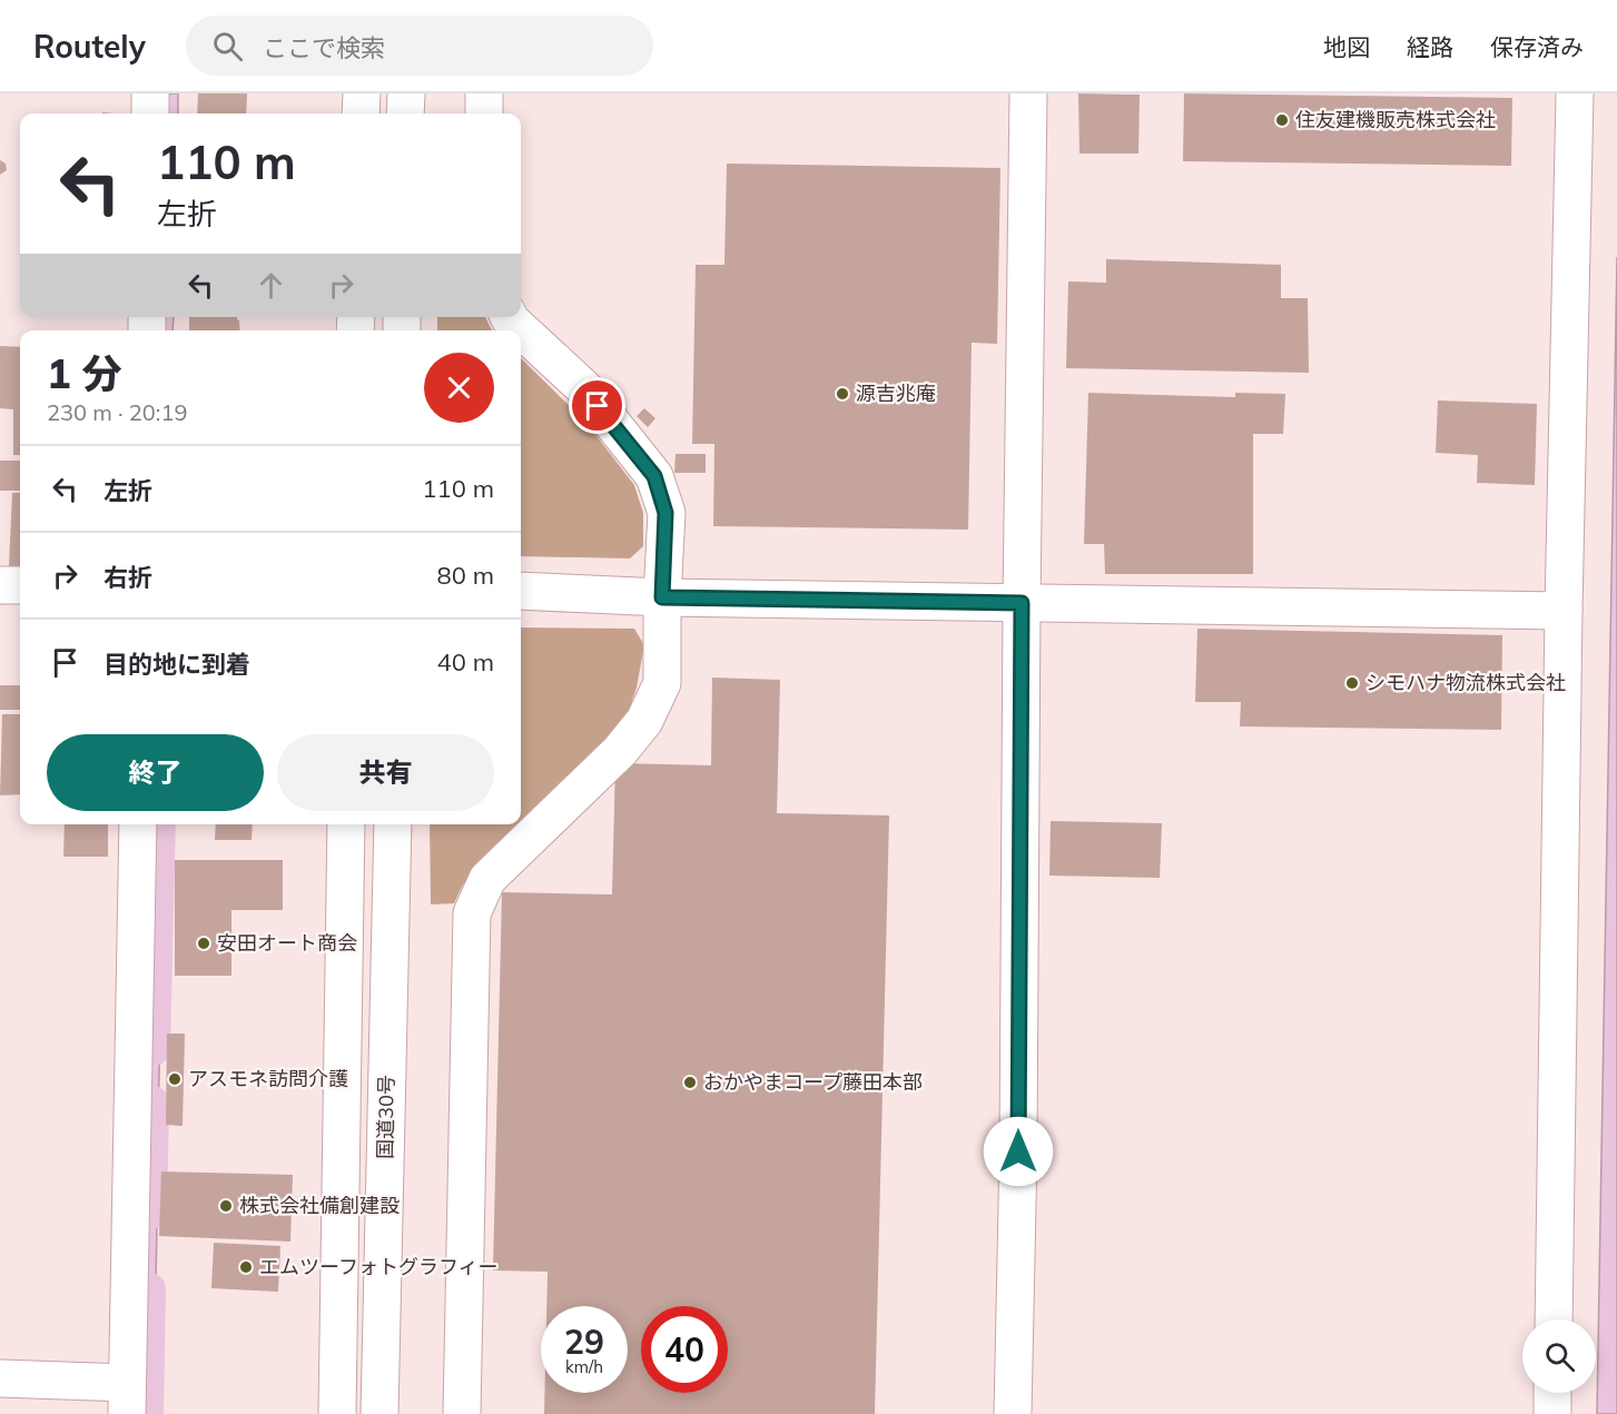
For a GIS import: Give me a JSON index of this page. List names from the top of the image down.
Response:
{
  "streets": {
    "main road": ["国道30号"]
  },
  "places": [
    "住友建機販売株式会社",
    "源吉兆庵",
    "シモハナ物流株式会社",
    "安田オート商会",
    "アスモネ訪問介護",
    "おかやまコープ藤田本部",
    "株式会社備創建設",
    "エムツーフォトグラフィー"
  ],
  "page": {
    "header": "Routely",
    "search": "ここで検索",
    "nav": ["地図", "経路", "保存済み"],
    "turn": ["110 m", "左折"],
    "heading": ["1 分", "230 m · 20:19"],
    "list": [
      {
        "name": "左折",
        "value": "110 m"
      },
      {
        "name": "右折",
        "value": "80 m"
      },
      {
        "name": "目的地に到着",
        "value": "40 m"
      }
    ],
    "buttons": ["終了", "共有"],
    "speed": "29 km/h",
    "limit": "40"
  }
}
